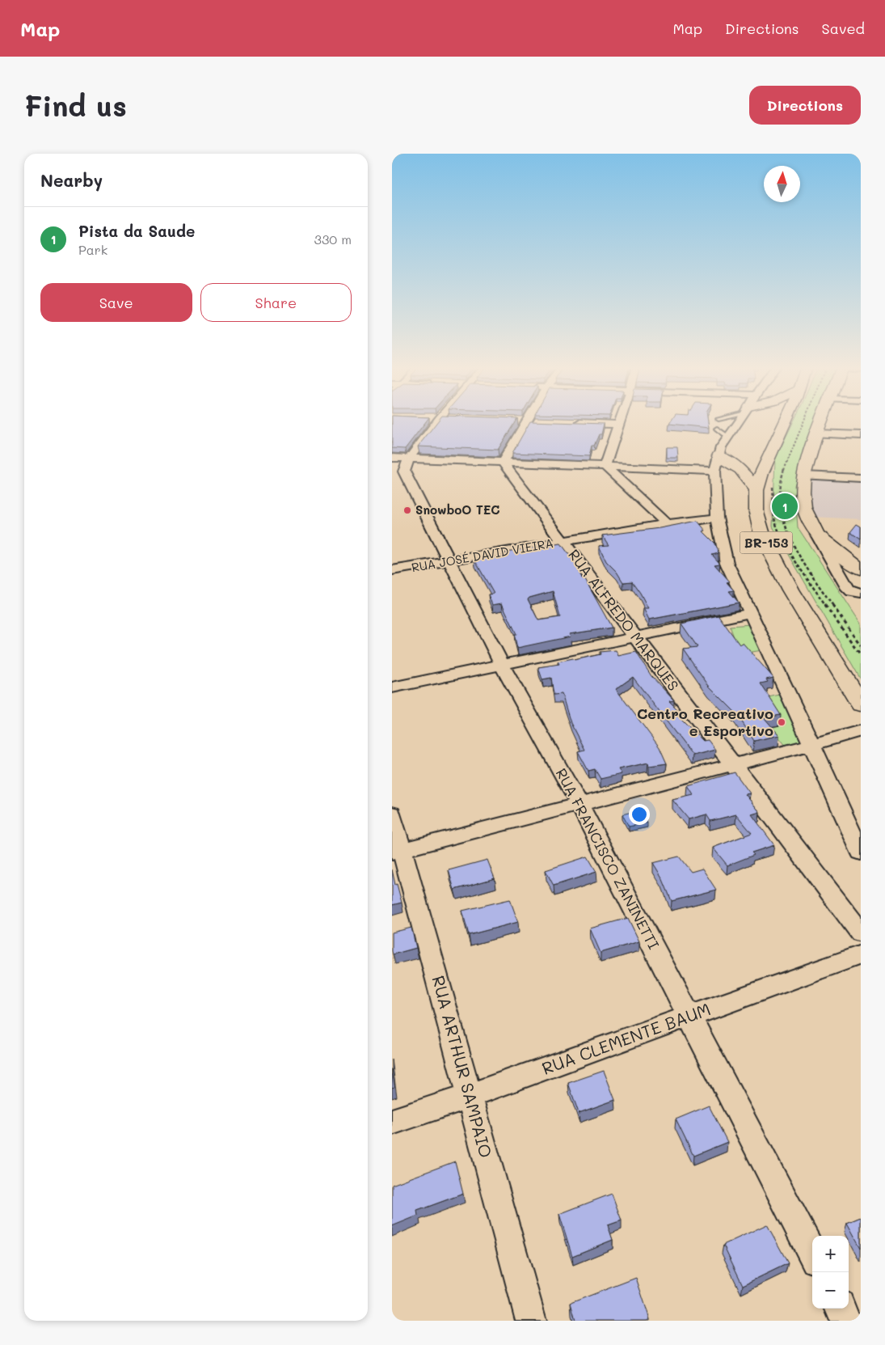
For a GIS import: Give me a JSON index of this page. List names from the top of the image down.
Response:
{
  "streets": {
    "main road": ["BR-153"],
    "street": [
      "RUA JOSÉ DAVID VIEIRA",
      "RUA ALFREDO MARQUES",
      "RUA FRANCISCO ZANINETTI",
      "RUA CLEMENTE BAUM",
      "RUA ARTHUR SAMPAIO"
    ]
  },
  "crossings": [
    ["RUA JOSÉ DAVID VIEIRA", "RUA ALFREDO MARQUES"],
    ["RUA JOSÉ DAVID VIEIRA", "RUA FRANCISCO ZANINETTI"],
    ["RUA FRANCISCO ZANINETTI", "RUA CLEMENTE BAUM"],
    ["RUA CLEMENTE BAUM", "RUA ARTHUR SAMPAIO"]
  ],
  "places": ["SnowboO TEC", "Centro Recreativo e Esportivo"],
  "north": "top",
  "page": {
    "header": "Map",
    "nav": ["Map", "Directions", "Saved"],
    "buttons": [
      "Directions",
      ["Save", "Share"]
    ],
    "title": "Find us",
    "heading": "Nearby",
    "list": [
      {
        "mark": "1",
        "name": "Pista da Saude",
        "note": "Park",
        "value": "330 m"
      }
    ],
    "pins": "1",
    "map_buttons": ["+", "−"]
  }
}
